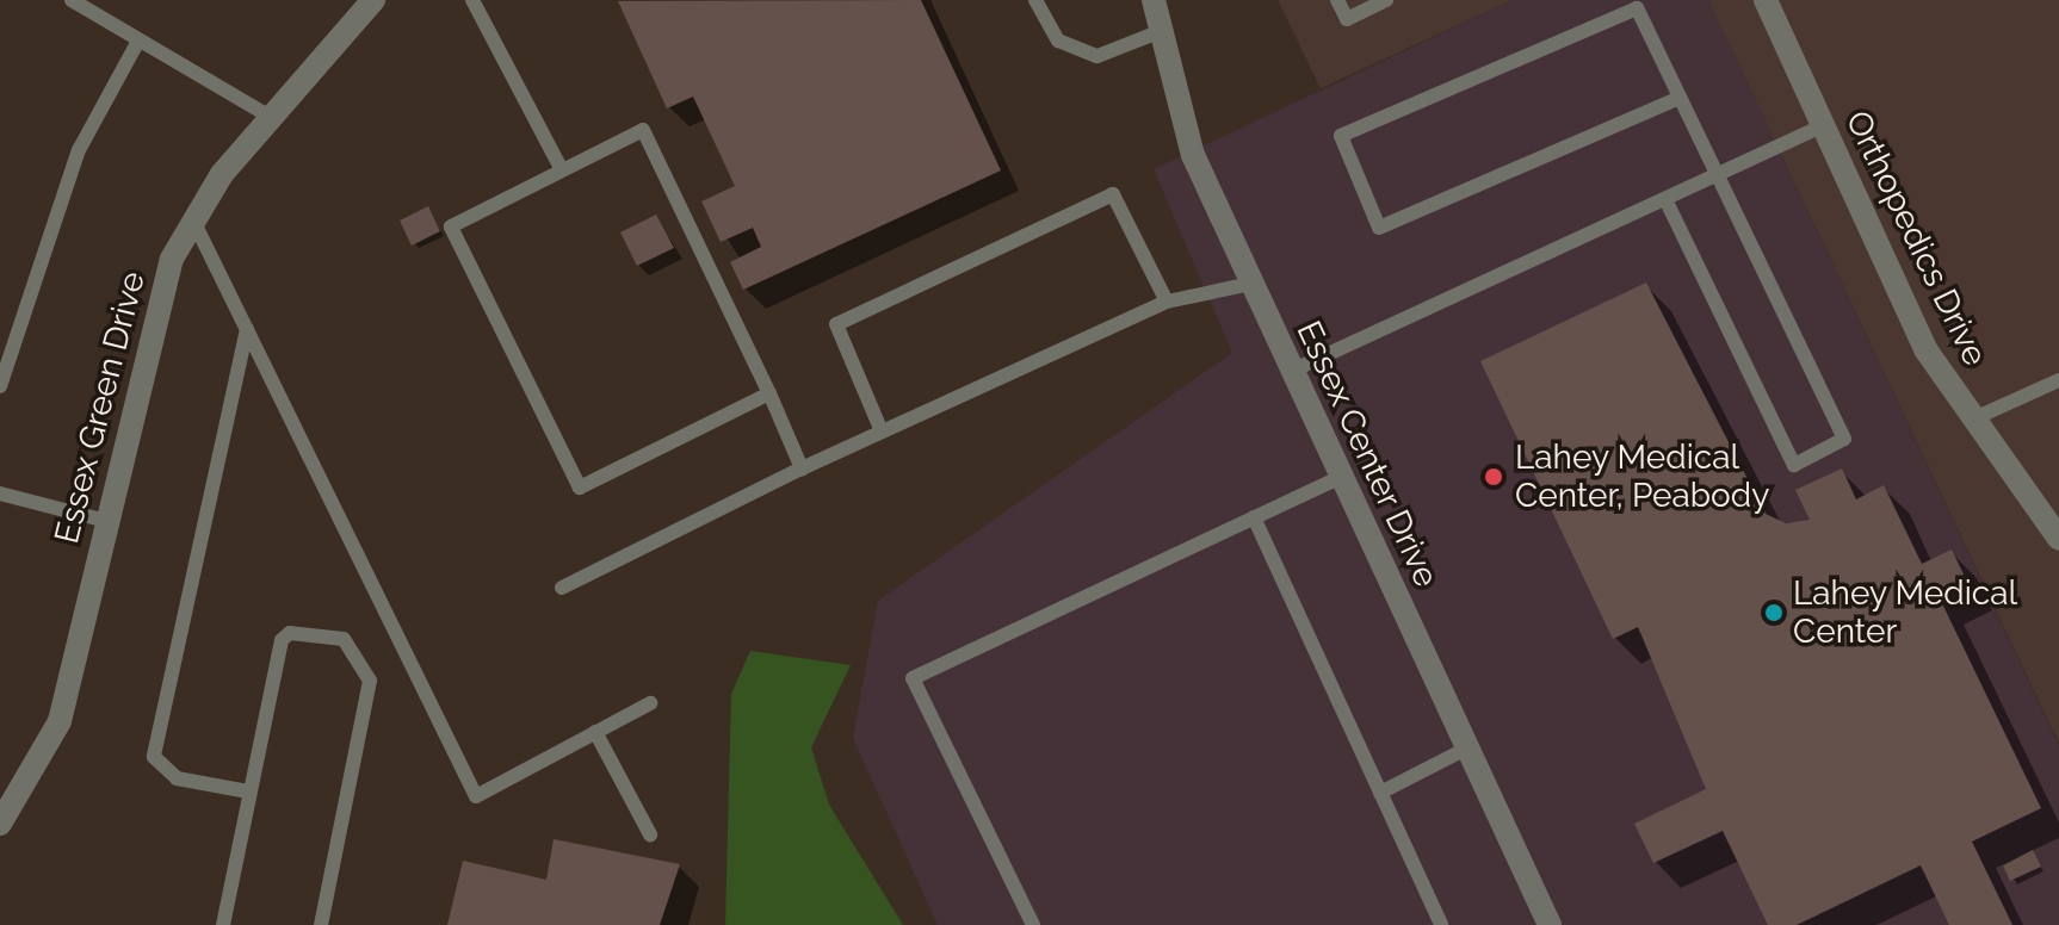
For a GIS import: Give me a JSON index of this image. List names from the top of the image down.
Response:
{
  "streets": {
    "street": ["Orthopedics Drive", "Essex Green Drive", "Essex Center Drive"]
  },
  "places": ["Lahey Medical Center, Peabody", "Lahey Medical Center"]
}
